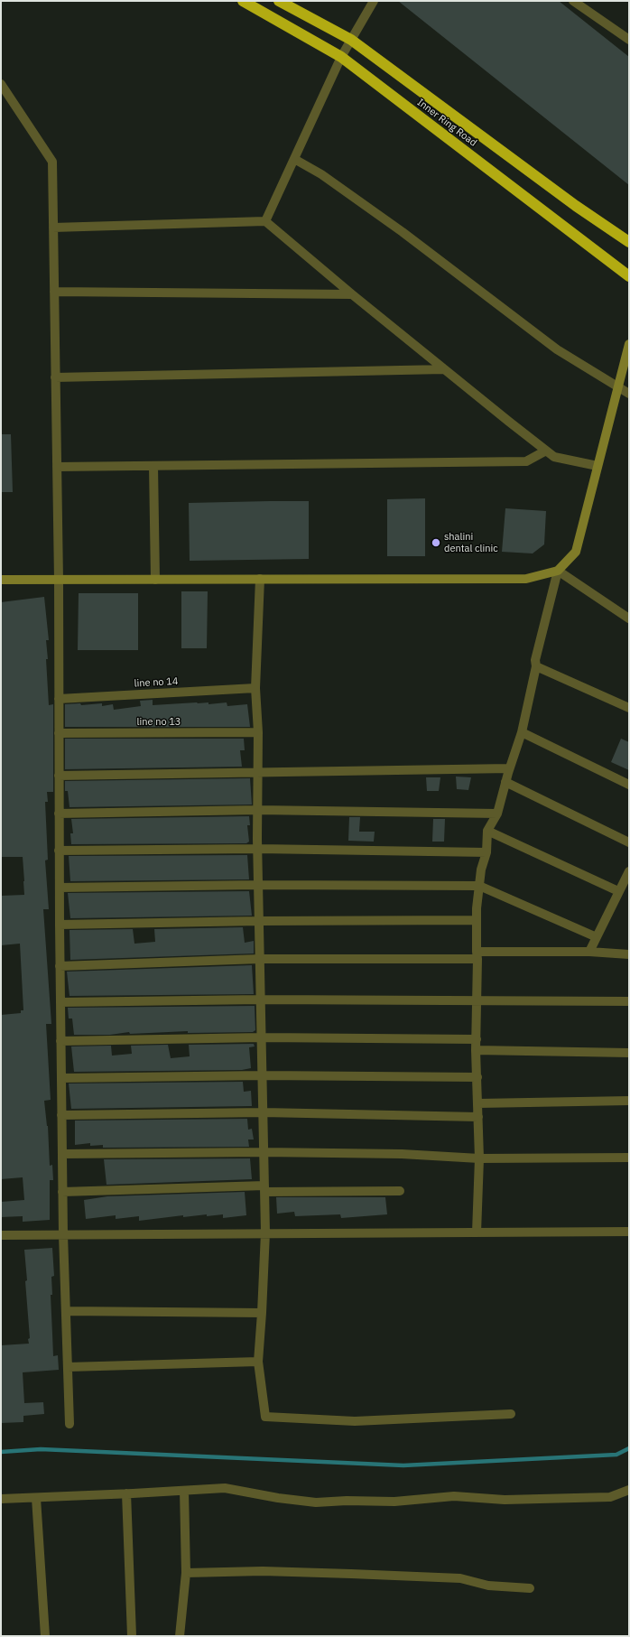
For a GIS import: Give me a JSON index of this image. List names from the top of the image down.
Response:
{
  "streets": {
    "highway": ["Inner Ring Road"],
    "street": ["line no 14", "line no 13"]
  },
  "places": ["shalini dental clinic"]
}
